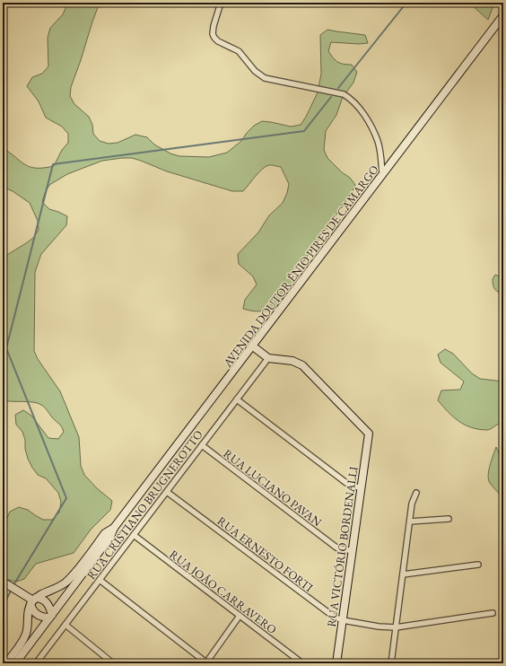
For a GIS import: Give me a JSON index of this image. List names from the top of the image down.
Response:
{
  "streets": {
    "main road": ["AVENIDA DOUTOR ÊNIO PIRES DE CAMARGO", "RUA VICTÓRIO BORDENALLI"],
    "street": [
      "RUA LUCIANO PAVAN",
      "RUA CRISTIANO BRUGNEROTTO",
      "RUA ERNESTO FORTI",
      "RUA JOÃO CARRAVERO"
    ]
  },
  "crossings": [
    ["RUA LUCIANO PAVAN", "RUA CRISTIANO BRUGNEROTTO"],
    ["RUA LUCIANO PAVAN", "RUA VICTÓRIO BORDENALLI"],
    ["RUA CRISTIANO BRUGNEROTTO", "RUA VICTÓRIO BORDENALLI"],
    ["RUA CRISTIANO BRUGNEROTTO", "RUA ERNESTO FORTI"],
    ["RUA CRISTIANO BRUGNEROTTO", "RUA JOÃO CARRAVERO"],
    ["RUA VICTÓRIO BORDENALLI", "RUA ERNESTO FORTI"]
  ]
}
